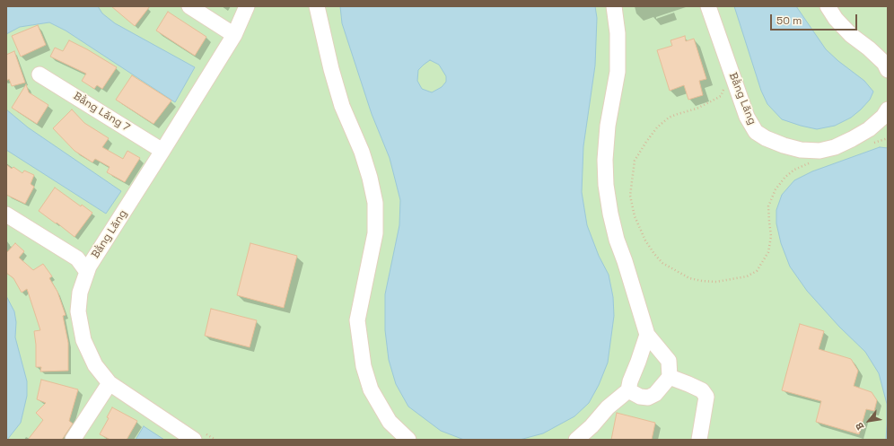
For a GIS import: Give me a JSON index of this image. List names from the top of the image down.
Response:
{
  "streets": {
    "street": ["Bằng Lăng", "Bằng Lăng 7"]
  },
  "crossings": [
    ["Bằng Lăng", "Bằng Lăng 7"]
  ],
  "scale_bar": "50 m",
  "north": "bottom left"
}
